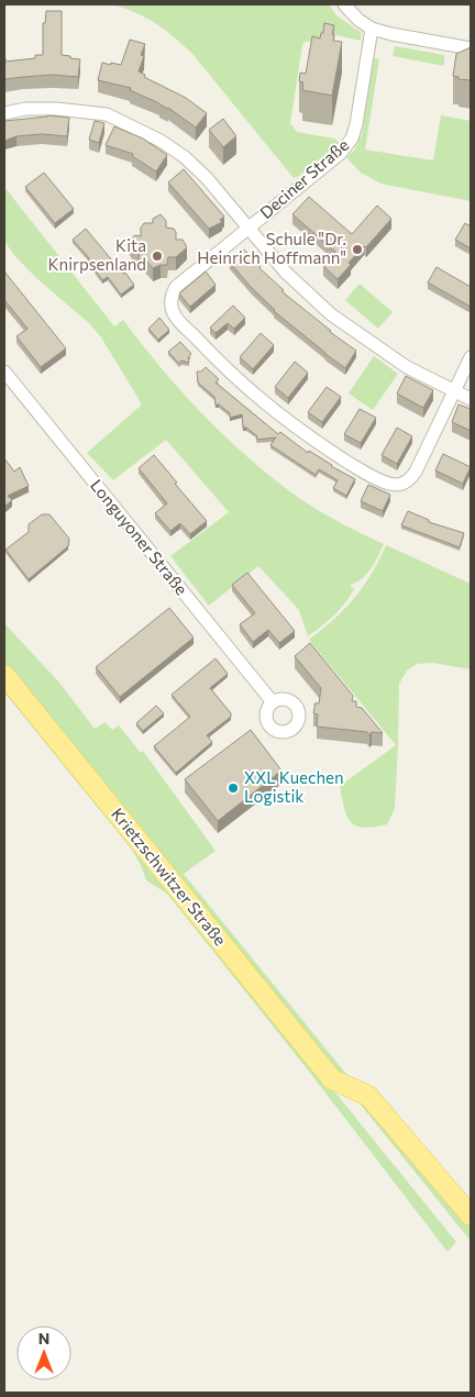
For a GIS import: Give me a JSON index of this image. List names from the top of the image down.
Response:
{
  "streets": {
    "main road": ["Krietzschwitzer Straße"],
    "street": ["Deciner Straße", "Longuyoner Straße"]
  },
  "places": ["Schule \"Dr. Heinrich Hoffmann\"", "Kita Knirpsenland", "XXL Kuechen Logistik"],
  "north": "top"
}
